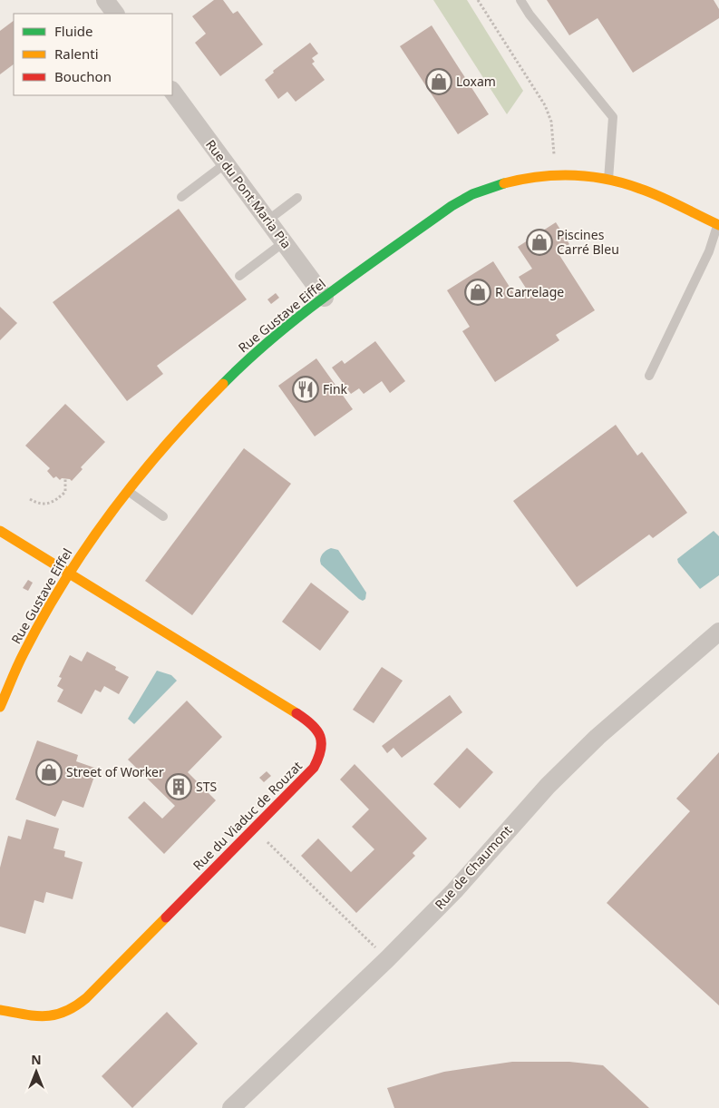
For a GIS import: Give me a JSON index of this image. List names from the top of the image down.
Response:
{
  "streets": {
    "street": [
      "Rue du Pont Maria Pia",
      "Rue Gustave Eiffel",
      "Rue du Viaduc de Rouzat",
      "Rue de Chaumont"
    ]
  },
  "crossings": [
    ["Rue du Pont Maria Pia", "Rue Gustave Eiffel"],
    ["Rue Gustave Eiffel", "Rue du Viaduc de Rouzat"]
  ],
  "places": {
    "shop": [
      "Loxam",
      "Piscines Carré Bleu",
      "R Carrelage",
      "Street of Worker"
    ],
    "restaurant": ["Fink"],
    "building": ["STS"]
  },
  "legend": ["Fluide", "Ralenti", "Bouchon"],
  "north": "top"
}
